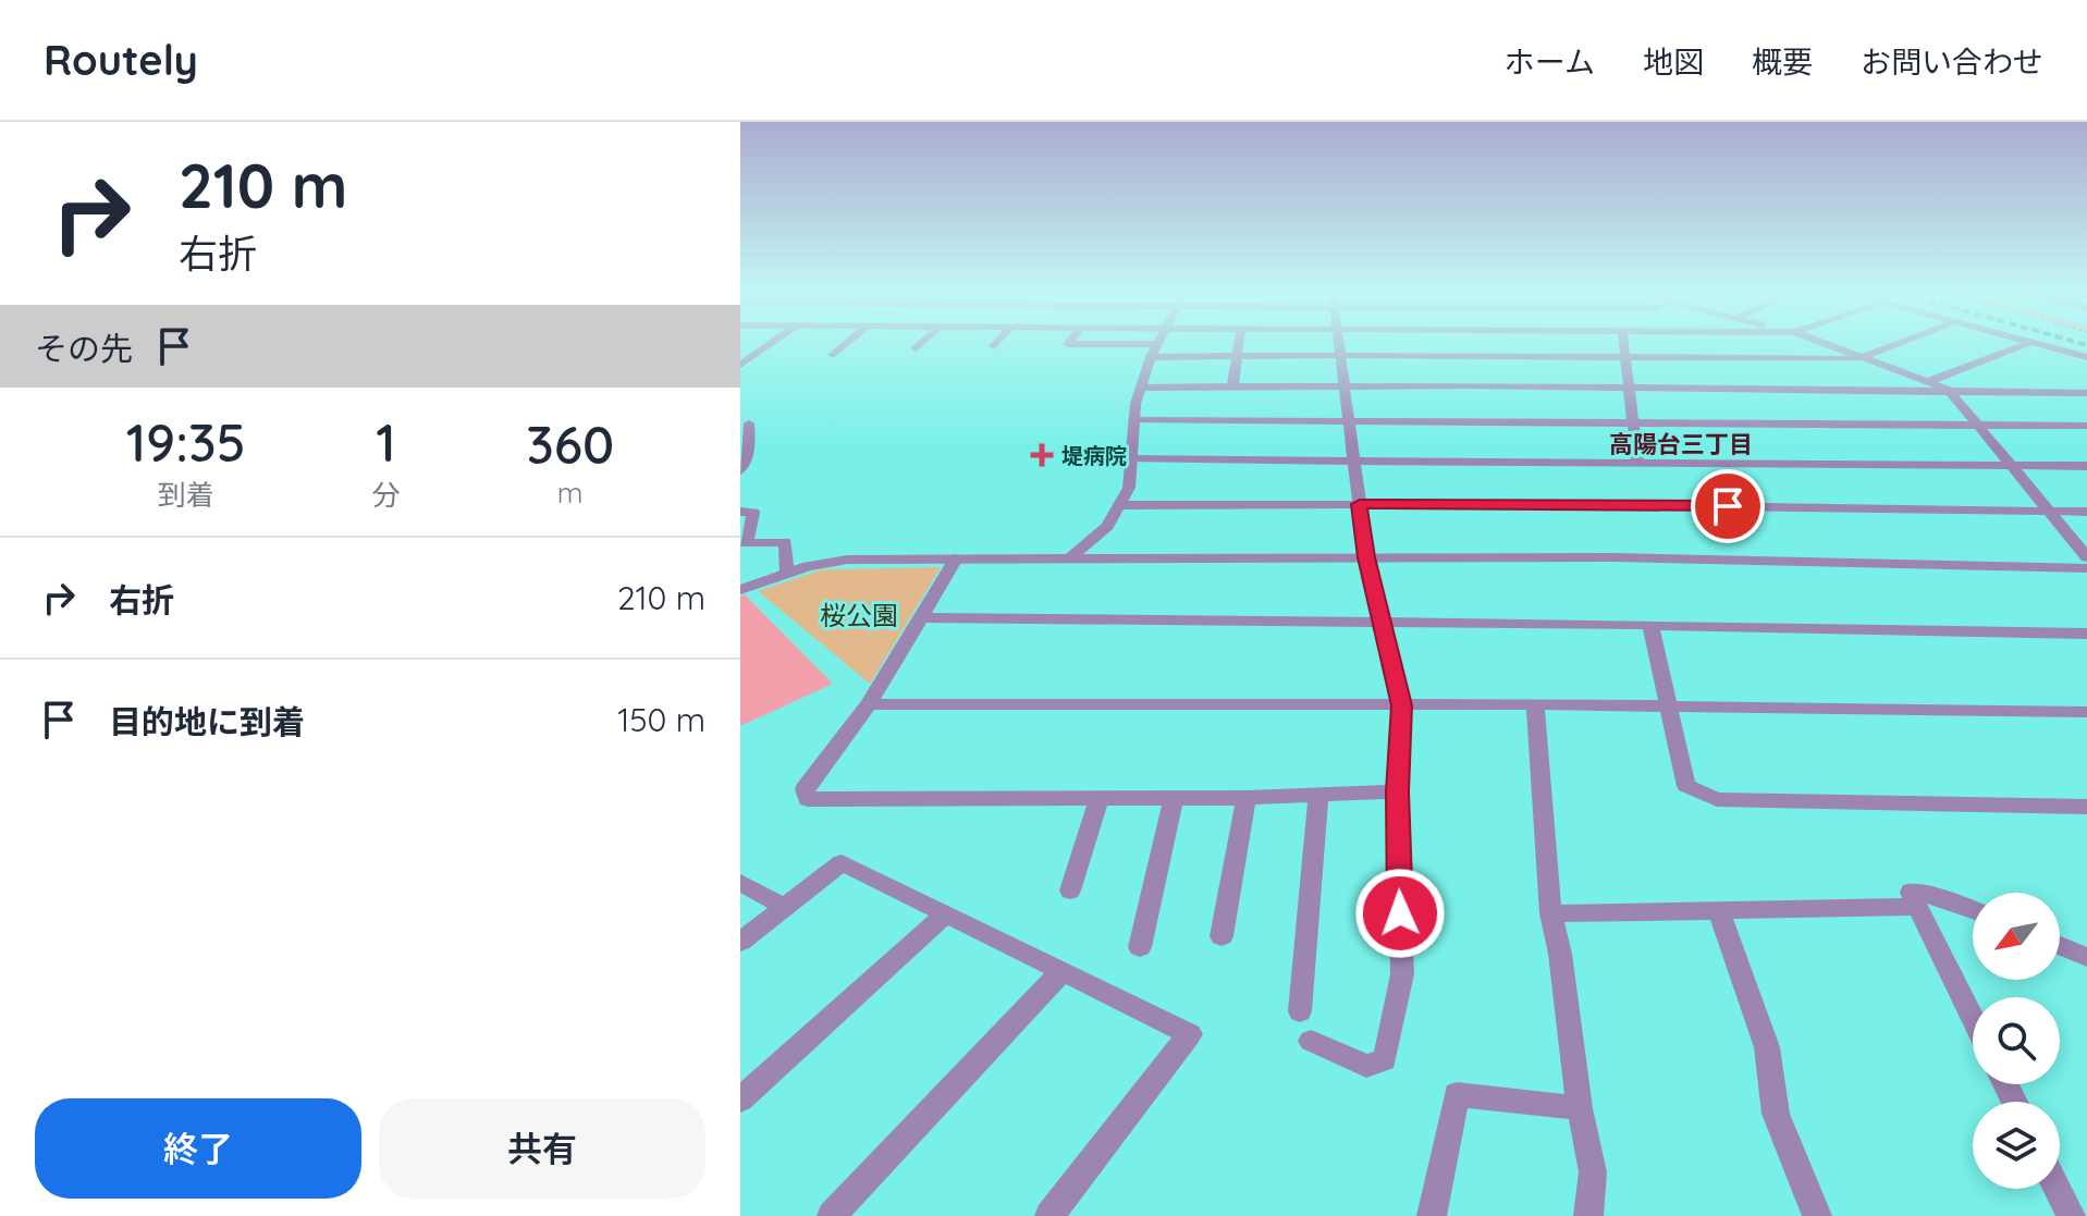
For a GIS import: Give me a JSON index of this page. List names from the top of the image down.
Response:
{
  "districts": ["高陽台三丁目"],
  "parks": ["桜公園"],
  "places": {
    "health": ["堤病院"]
  },
  "north": "bottom left",
  "page": {
    "header": "Routely",
    "nav": [
      "ホーム",
      "地図",
      "概要",
      "お問い合わせ"
    ],
    "turn": ["210 m", "右折"],
    "then": "その先",
    "eta": [
      "19:35",
      "到着",
      "1",
      "分",
      "360",
      "m"
    ],
    "list": [
      {
        "name": "右折",
        "value": "210 m"
      },
      {
        "name": "目的地に到着",
        "value": "150 m"
      }
    ],
    "buttons": ["終了", "共有"]
  }
}
